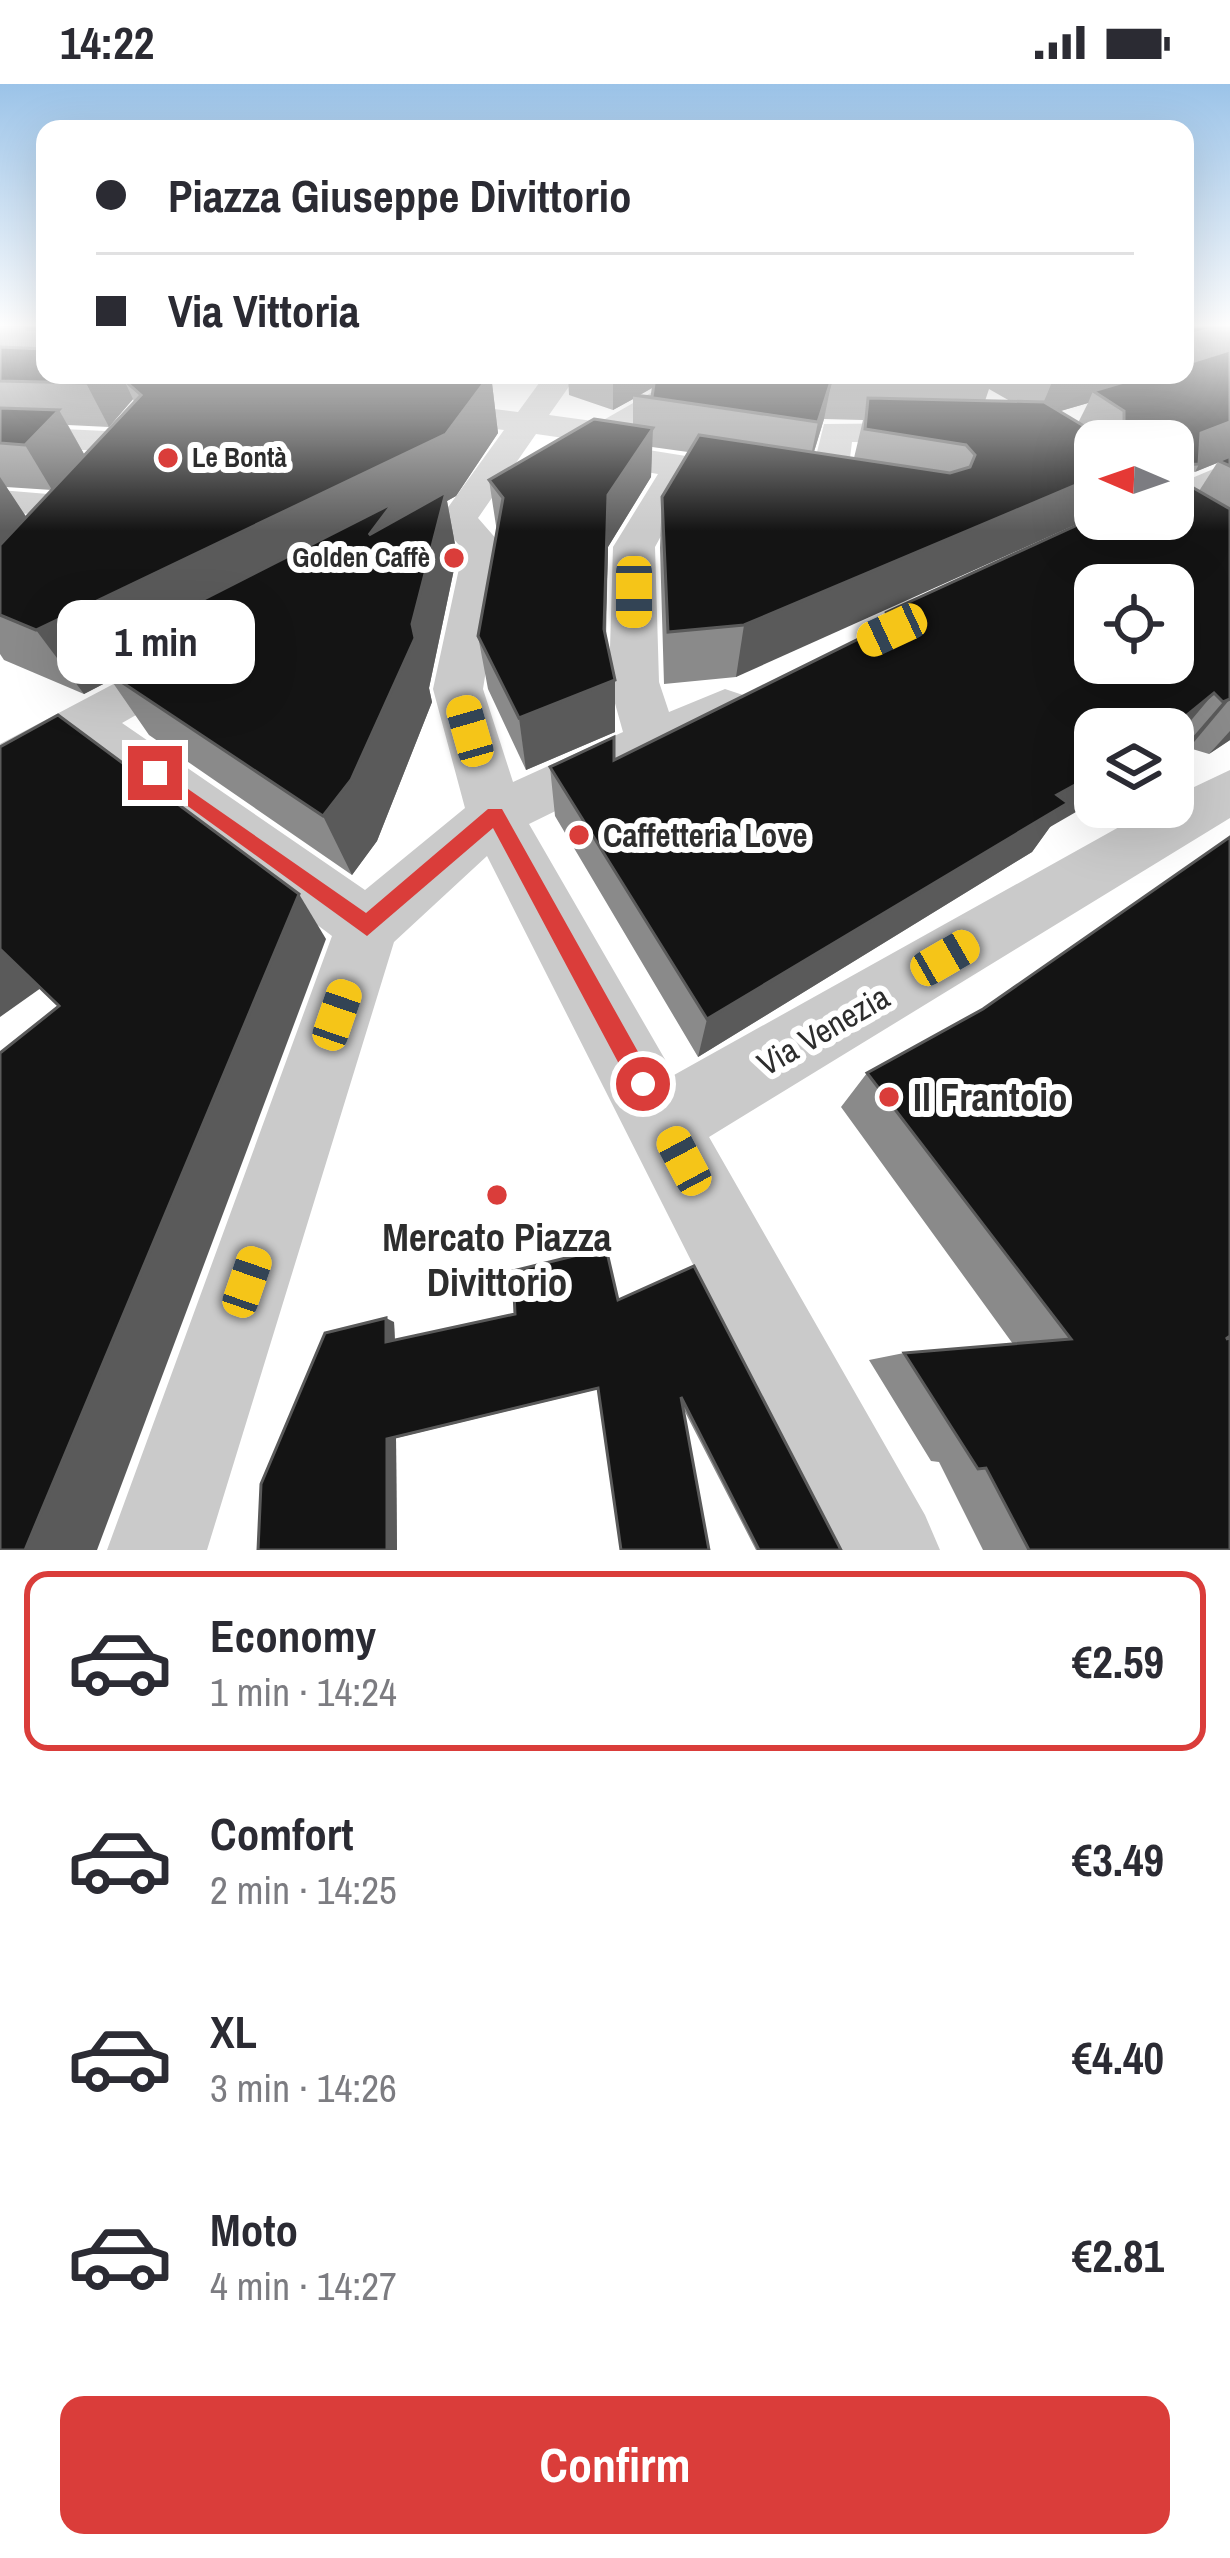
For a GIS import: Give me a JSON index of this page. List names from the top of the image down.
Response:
{
  "streets": {
    "street": ["Via Venezia"]
  },
  "places": [
    "Le Bontà",
    "Golden Caffè",
    "Caffetteria Love",
    "Il Frantoio",
    "Mercato Piazza Divittorio"
  ],
  "north": "left",
  "page": {
    "status": "14:22",
    "banner": ["Piazza Giuseppe Divittorio", "Via Vittoria"],
    "bubble": "1 min",
    "list": [
      {
        "name": "Economy",
        "note": "1 min · 14:24",
        "value": "€2.59"
      },
      {
        "name": "Comfort",
        "note": "2 min · 14:25",
        "value": "€3.49"
      },
      {
        "name": "XL",
        "note": "3 min · 14:26",
        "value": "€4.40"
      },
      {
        "name": "Moto",
        "note": "4 min · 14:27",
        "value": "€2.81"
      }
    ],
    "buttons": "Confirm"
  }
}
